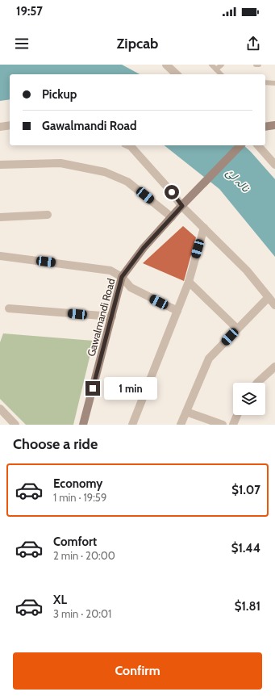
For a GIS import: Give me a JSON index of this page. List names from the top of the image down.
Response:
{
  "streets": {
    "street": ["Gawalmandi Road"]
  },
  "water": ["نالہ لئ"],
  "page": {
    "status": "19:57",
    "header": "Zipcab",
    "banner": ["Pickup", "Gawalmandi Road"],
    "bubble": "1 min",
    "heading": "Choose a ride",
    "list": [
      {
        "name": "Economy",
        "note": "1 min · 19:59",
        "value": "$1.07"
      },
      {
        "name": "Comfort",
        "note": "2 min · 20:00",
        "value": "$1.44"
      },
      {
        "name": "XL",
        "note": "3 min · 20:01",
        "value": "$1.81"
      }
    ],
    "buttons": "Confirm"
  }
}
